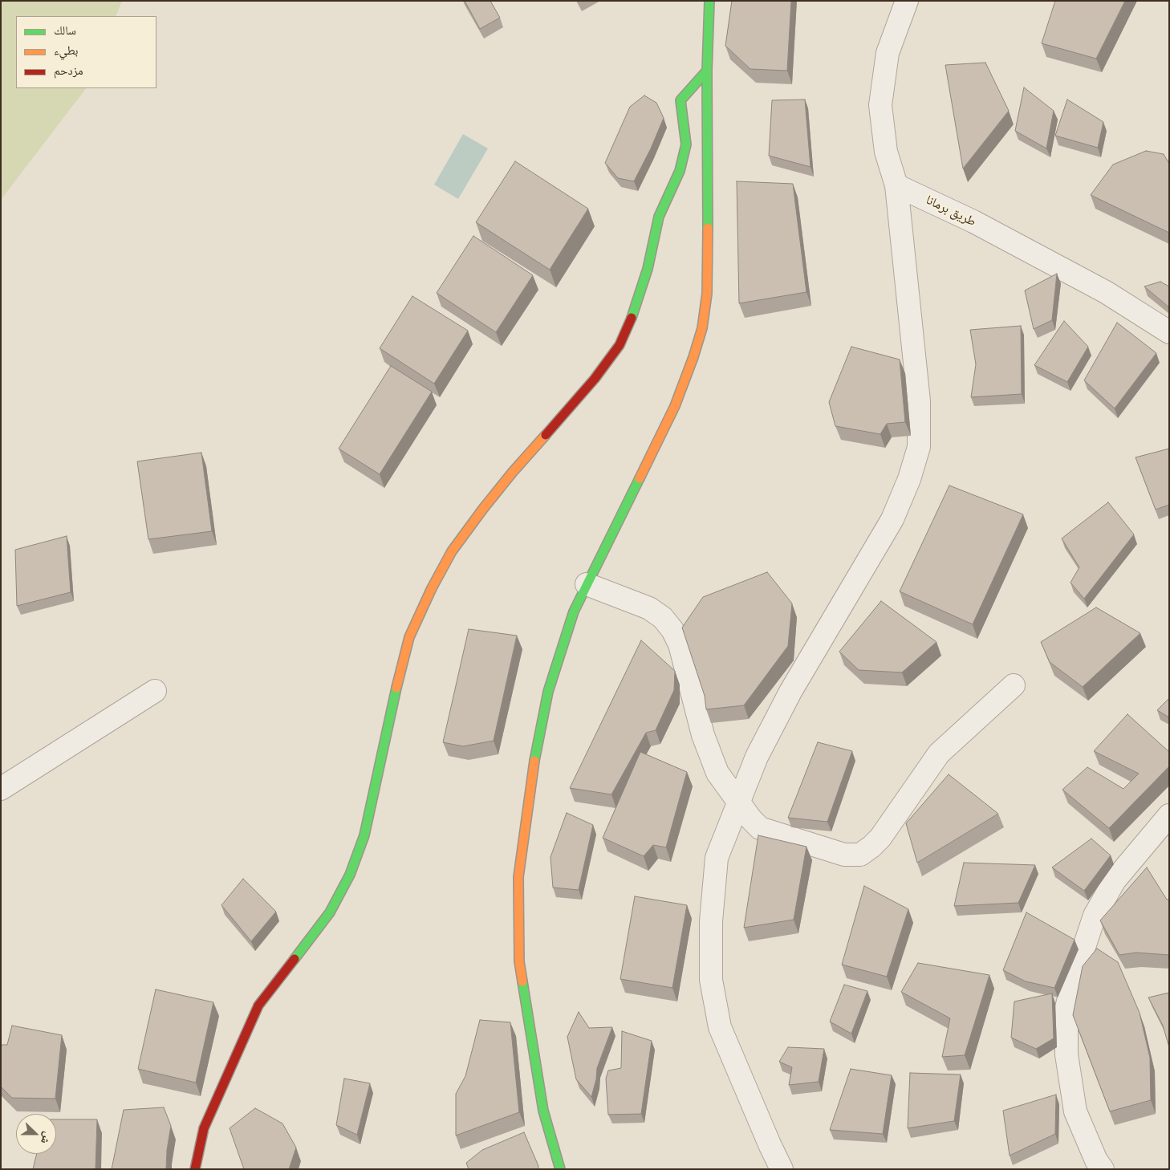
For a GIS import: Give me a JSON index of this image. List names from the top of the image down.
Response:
{
  "streets": {
    "street": ["طريق برمانا"]
  },
  "legend": ["سالك", "بطيء", "مزدحم"],
  "north": "right"
}
